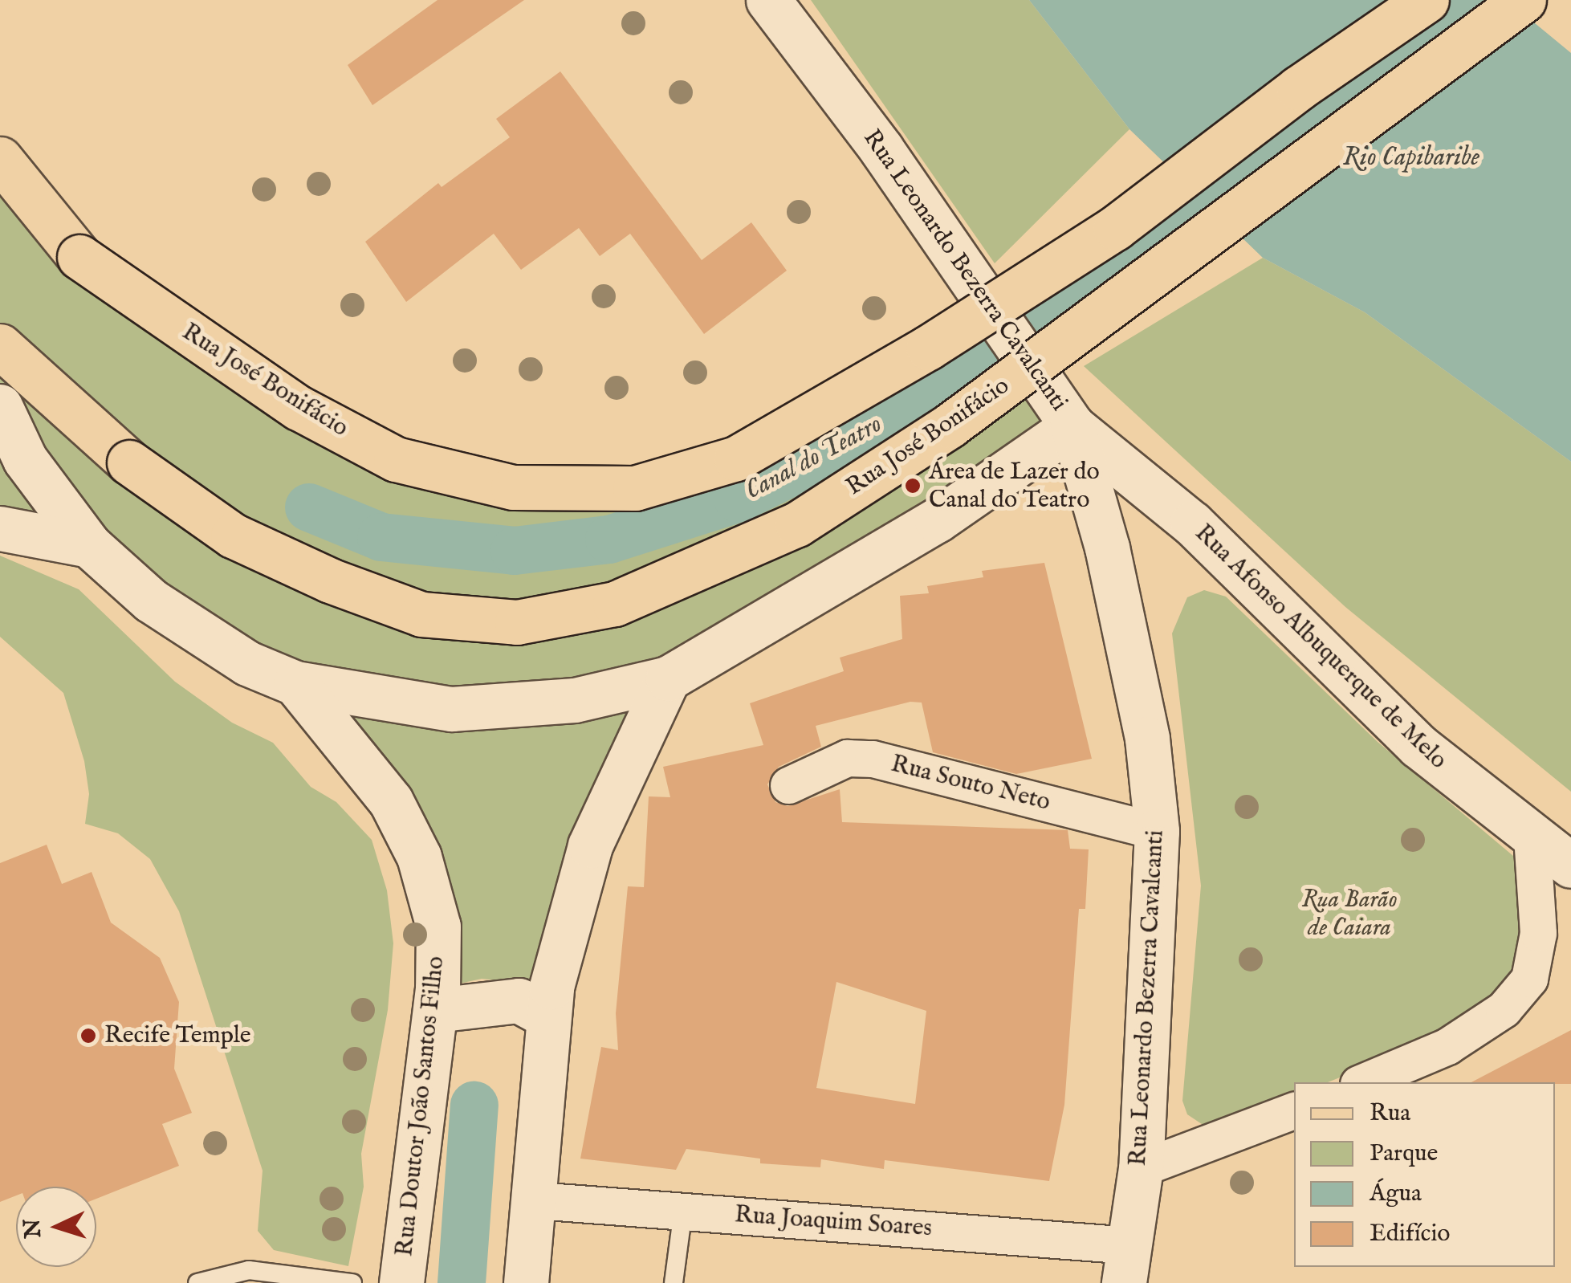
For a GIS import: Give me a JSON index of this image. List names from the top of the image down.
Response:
{
  "streets": {
    "main road": ["Rua José Bonifácio"],
    "street": [
      "Rua Leonardo Bezerra Cavalcanti",
      "Rua Afonso Albuquerque de Melo",
      "Rua Souto Neto",
      "Rua Doutor João Santos Filho",
      "Rua Joaquim Soares"
    ]
  },
  "crossings": [
    ["Rua Leonardo Bezerra Cavalcanti", "Rua Afonso Albuquerque de Melo"],
    ["Rua Leonardo Bezerra Cavalcanti", "Rua Souto Neto"],
    ["Rua Leonardo Bezerra Cavalcanti", "Rua Joaquim Soares"]
  ],
  "water": ["Rio Capibaribe", "Canal do Teatro"],
  "parks": ["Rua Barão de Caiara"],
  "places": ["Área de Lazer do Canal do Teatro", "Recife Temple"],
  "legend": [
    "Rua",
    "Parque",
    "Água",
    "Edifício"
  ],
  "north": "left"
}
